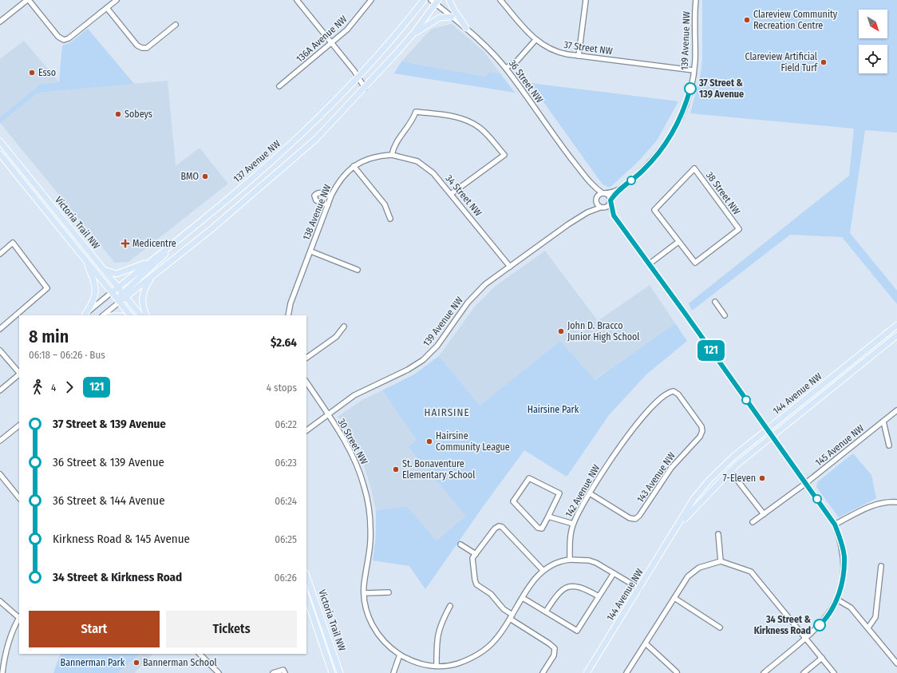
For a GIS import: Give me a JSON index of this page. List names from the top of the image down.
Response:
{
  "streets": {
    "main road": ["137 Avenue NW", "Victoria Trail NW", "144 Avenue NW"],
    "street": [
      "136A Avenue NW",
      "139 Avenue NW",
      "37 Street NW",
      "36 Street NW",
      "38 Street NW",
      "34 Street NW",
      "138 Avenue NW",
      "30 Street NW",
      "145 Avenue NW",
      "143 Avenue NW",
      "142 Avenue NW"
    ]
  },
  "crossings": [
    ["139 Avenue NW", "37 Street NW"],
    ["139 Avenue NW", "36 Street NW"],
    ["139 Avenue NW", "34 Street NW"],
    ["139 Avenue NW", "30 Street NW"],
    ["137 Avenue NW", "Victoria Trail NW"],
    ["34 Street NW", "138 Avenue NW"],
    ["143 Avenue NW", "142 Avenue NW"]
  ],
  "districts": ["HAIRSINE"],
  "parks": ["Hairsine Park", "Bannerman Park"],
  "places": {
    "other": [
      "Clareview Community Recreation Centre",
      "Clareview Artificial Field Turf",
      "Esso",
      "37 Street & 139 Avenue",
      "Sobeys",
      "BMO",
      "John D. Bracco Junior High School",
      "Hairsine Community League",
      "St. Bonaventure Elementary School",
      "7-Eleven",
      "34 Street & Kirkness Road",
      "Bannerman School"
    ],
    "health": ["Medicentre"]
  },
  "lines": ["bus line 121"],
  "north": "bottom right",
  "page": {
    "on_map": "121",
    "heading": ["8 min", "06:18 – 06:26 · Bus", "$2.64"],
    "legs": ["4", "121", "4 stops"],
    "list": [
      {
        "name": "37 Street & 139 Avenue",
        "value": "06:22"
      },
      {
        "name": "36 Street & 139 Avenue",
        "value": "06:23"
      },
      {
        "name": "36 Street & 144 Avenue",
        "value": "06:24"
      },
      {
        "name": "Kirkness Road & 145 Avenue",
        "value": "06:25"
      },
      {
        "name": "34 Street & Kirkness Road",
        "value": "06:26"
      }
    ],
    "buttons": ["Start", "Tickets"]
  }
}
